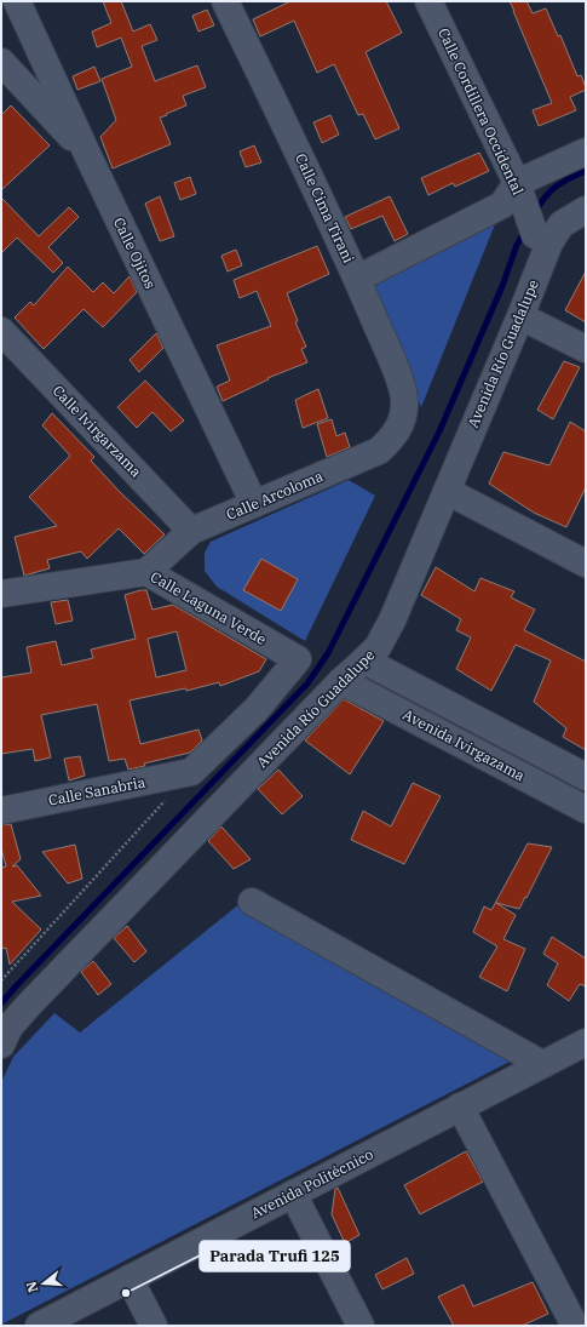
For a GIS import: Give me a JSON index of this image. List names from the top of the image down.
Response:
{
  "streets": {
    "street": [
      "Calle Cordillera Occidental",
      "Calle Cima Tirani",
      "Calle Ojitos",
      "Avenida Río Guadalupe",
      "Calle Ivirgarzama",
      "Calle Arcoloma",
      "Calle Laguna Verde",
      "Avenida Ivirgazama",
      "Calle Sanabria",
      "Avenida Politécnico"
    ]
  },
  "crossings": [
    ["Calle Cordillera Occidental", "Avenida Río Guadalupe"],
    ["Calle Cima Tirani", "Calle Arcoloma"],
    ["Calle Ojitos", "Calle Arcoloma"],
    ["Avenida Río Guadalupe", "Avenida Ivirgazama"],
    ["Calle Ivirgarzama", "Calle Arcoloma"],
    ["Calle Arcoloma", "Calle Laguna Verde"],
    ["Calle Laguna Verde", "Calle Sanabria"]
  ],
  "places": ["Parada Trufi 125"],
  "north": "left"
}
